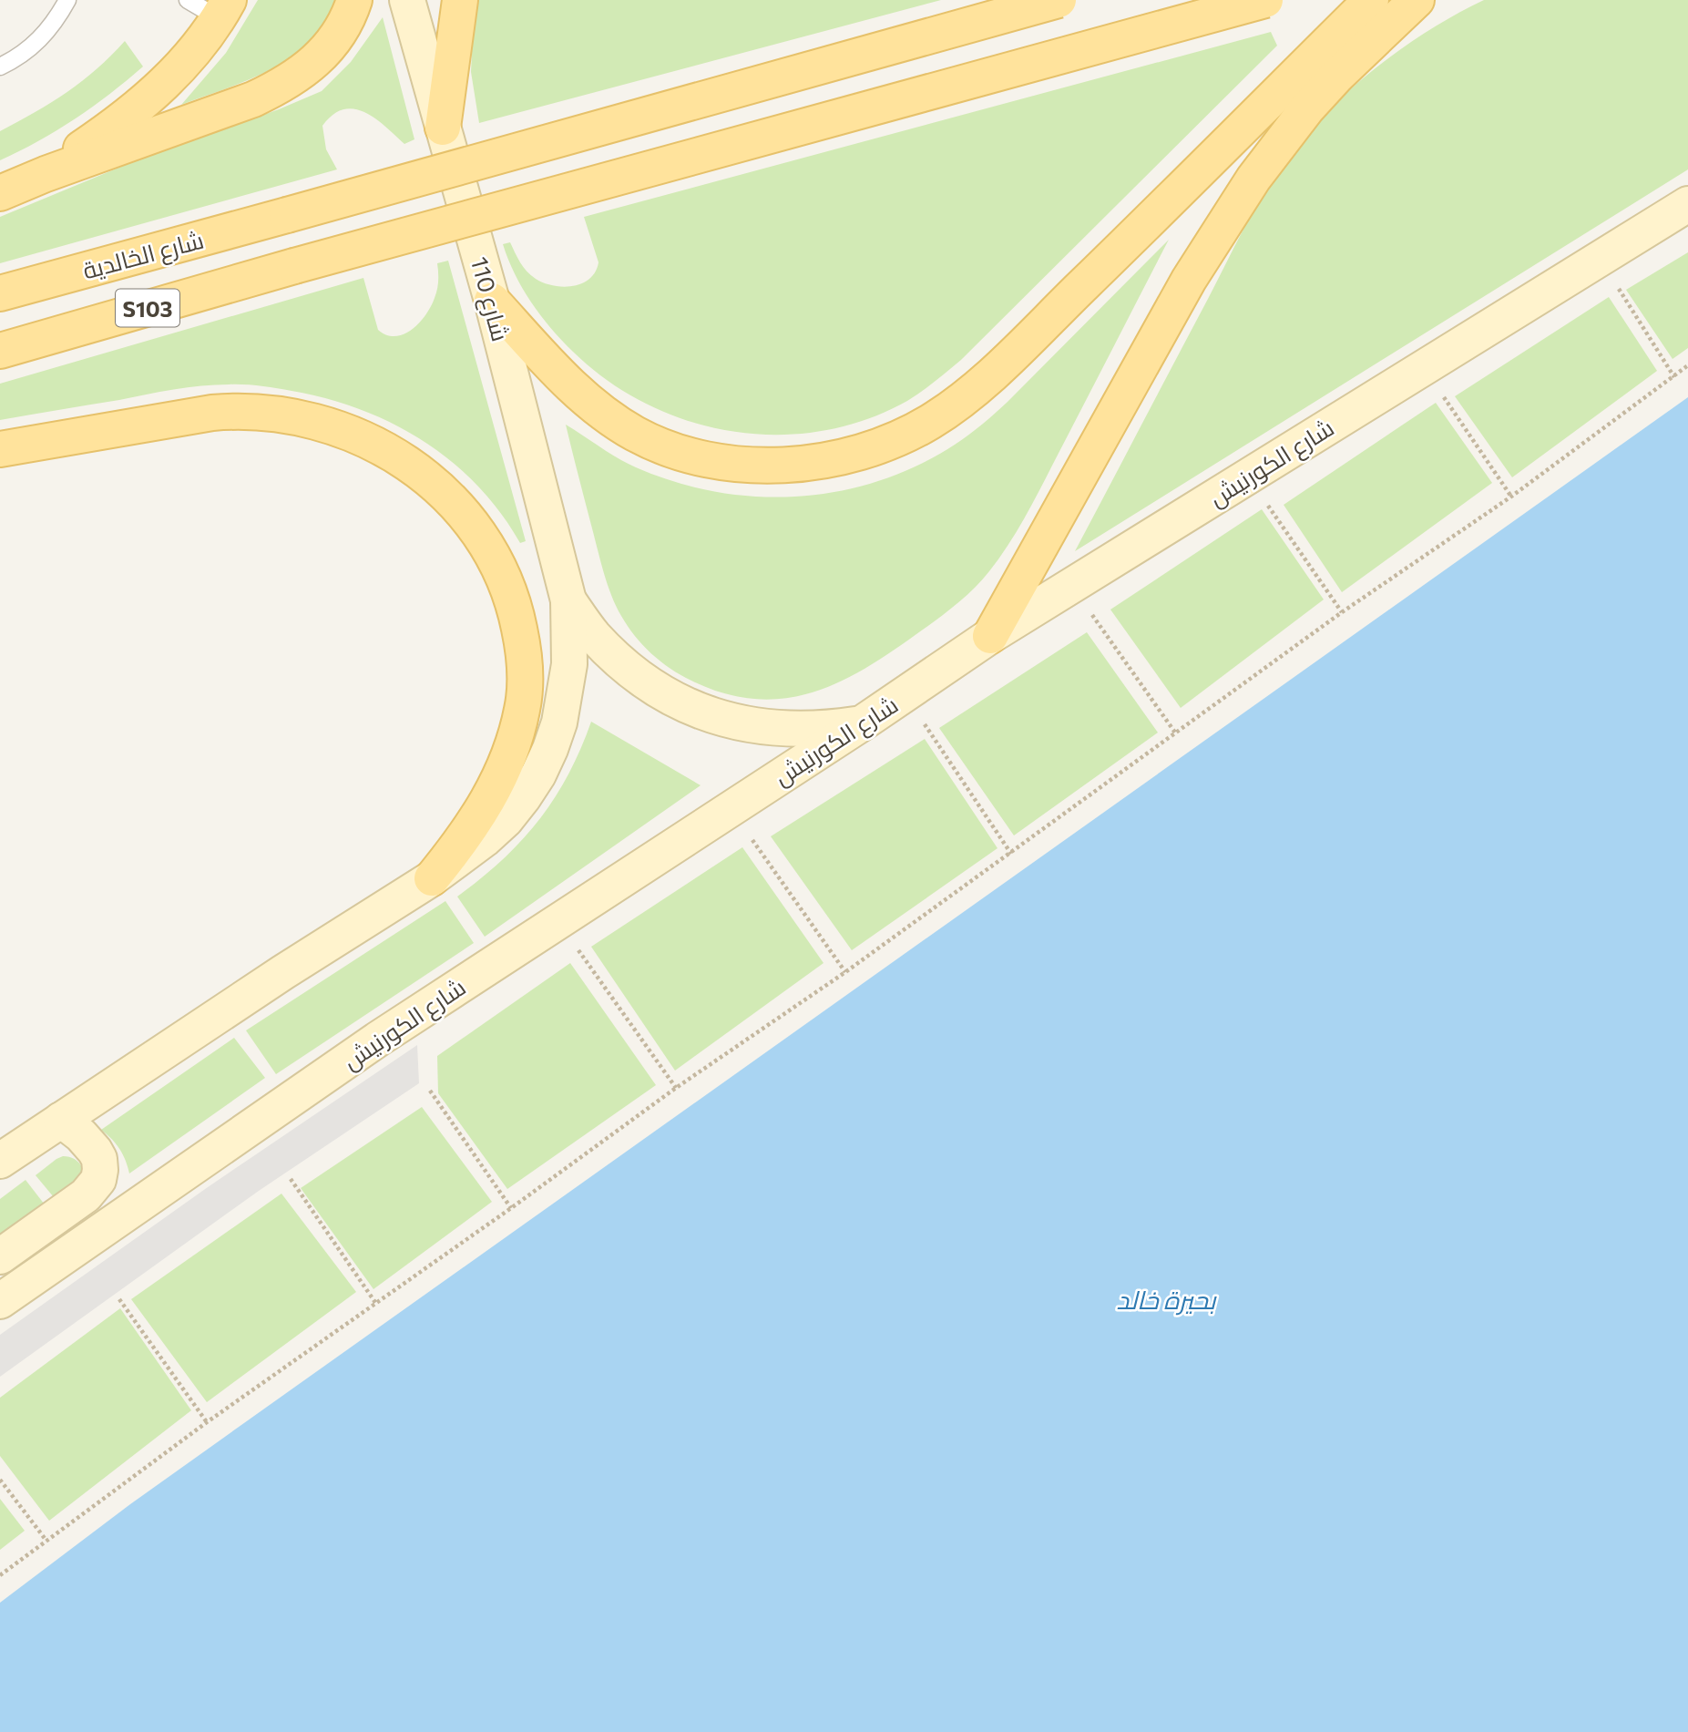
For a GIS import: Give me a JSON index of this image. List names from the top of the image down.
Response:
{
  "streets": {
    "main road": [
      "شارع الخالدية",
      "شارع 110",
      "S103",
      "شارع الكورنيش"
    ]
  },
  "water": ["بحيرة خالد"]
}
